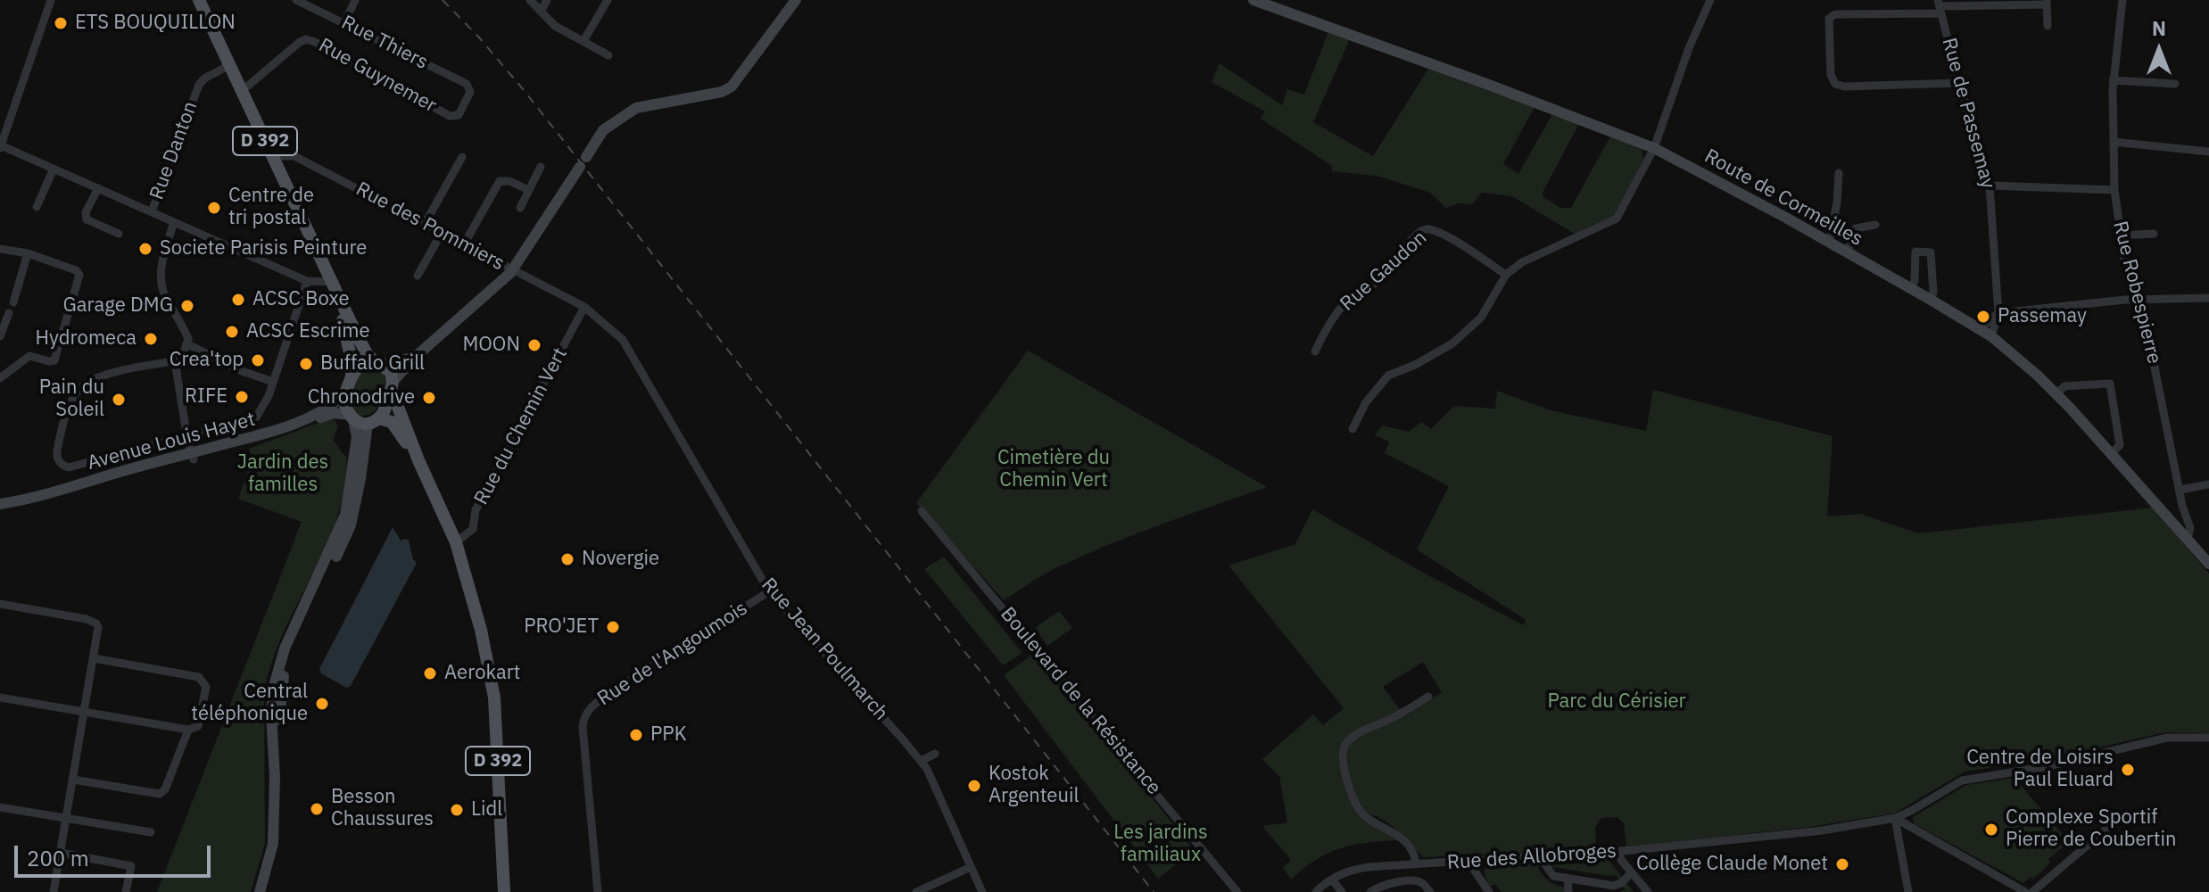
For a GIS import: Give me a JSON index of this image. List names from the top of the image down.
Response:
{
  "streets": {
    "main road": ["D 392", "Route de Cormeilles", "Avenue Louis Hayet"],
    "street": [
      "Rue Thiers",
      "Rue Guynemer",
      "Rue de Passemay",
      "Rue Danton",
      "Rue des Pommiers",
      "Rue Gaudon",
      "Rue Robespierre",
      "Rue du Chemin Vert",
      "Rue Jean Poulmarch",
      "Rue de l'Angoumois",
      "Boulevard de la Résistance",
      "Rue des Allobroges"
    ]
  },
  "crossings": [
    ["Rue Thiers", "Rue Guynemer"],
    ["Rue Guynemer", "D 392"],
    ["D 392", "Rue Danton"],
    ["D 392", "Rue des Pommiers"],
    ["D 392", "Rue du Chemin Vert"],
    ["D 392", "Avenue Louis Hayet"],
    ["Route de Cormeilles", "Rue Robespierre"],
    ["Rue des Pommiers", "Rue du Chemin Vert"],
    ["Rue des Pommiers", "Rue Jean Poulmarch"],
    ["Rue du Chemin Vert", "Rue Jean Poulmarch"],
    ["Rue Jean Poulmarch", "Rue de l'Angoumois"]
  ],
  "parks": [
    "Cimetière du Chemin Vert",
    "Jardin des familles",
    "Parc du Cérisier",
    "Les jardins familiaux"
  ],
  "places": [
    "ETS BOUQUILLON",
    "Centre de tri postal",
    "Societe Parisis Peinture",
    "ACSC Boxe",
    "Garage DMG",
    "Passemay",
    "ACSC Escrime",
    "Hydromeca",
    "MOON",
    "Crea'top",
    "Buffalo Grill",
    "RIFE",
    "Chronodrive",
    "Pain du Soleil",
    "Novergie",
    "PRO'JET",
    "Aerokart",
    "Central téléphonique",
    "PPK",
    "Centre de Loisirs Paul Eluard",
    "Kostok Argenteuil",
    "Besson Chaussures",
    "Lidl",
    "Complexe Sportif Pierre de Coubertin",
    "Collège Claude Monet"
  ],
  "scale_bar": "200 m",
  "north": "top"
}
